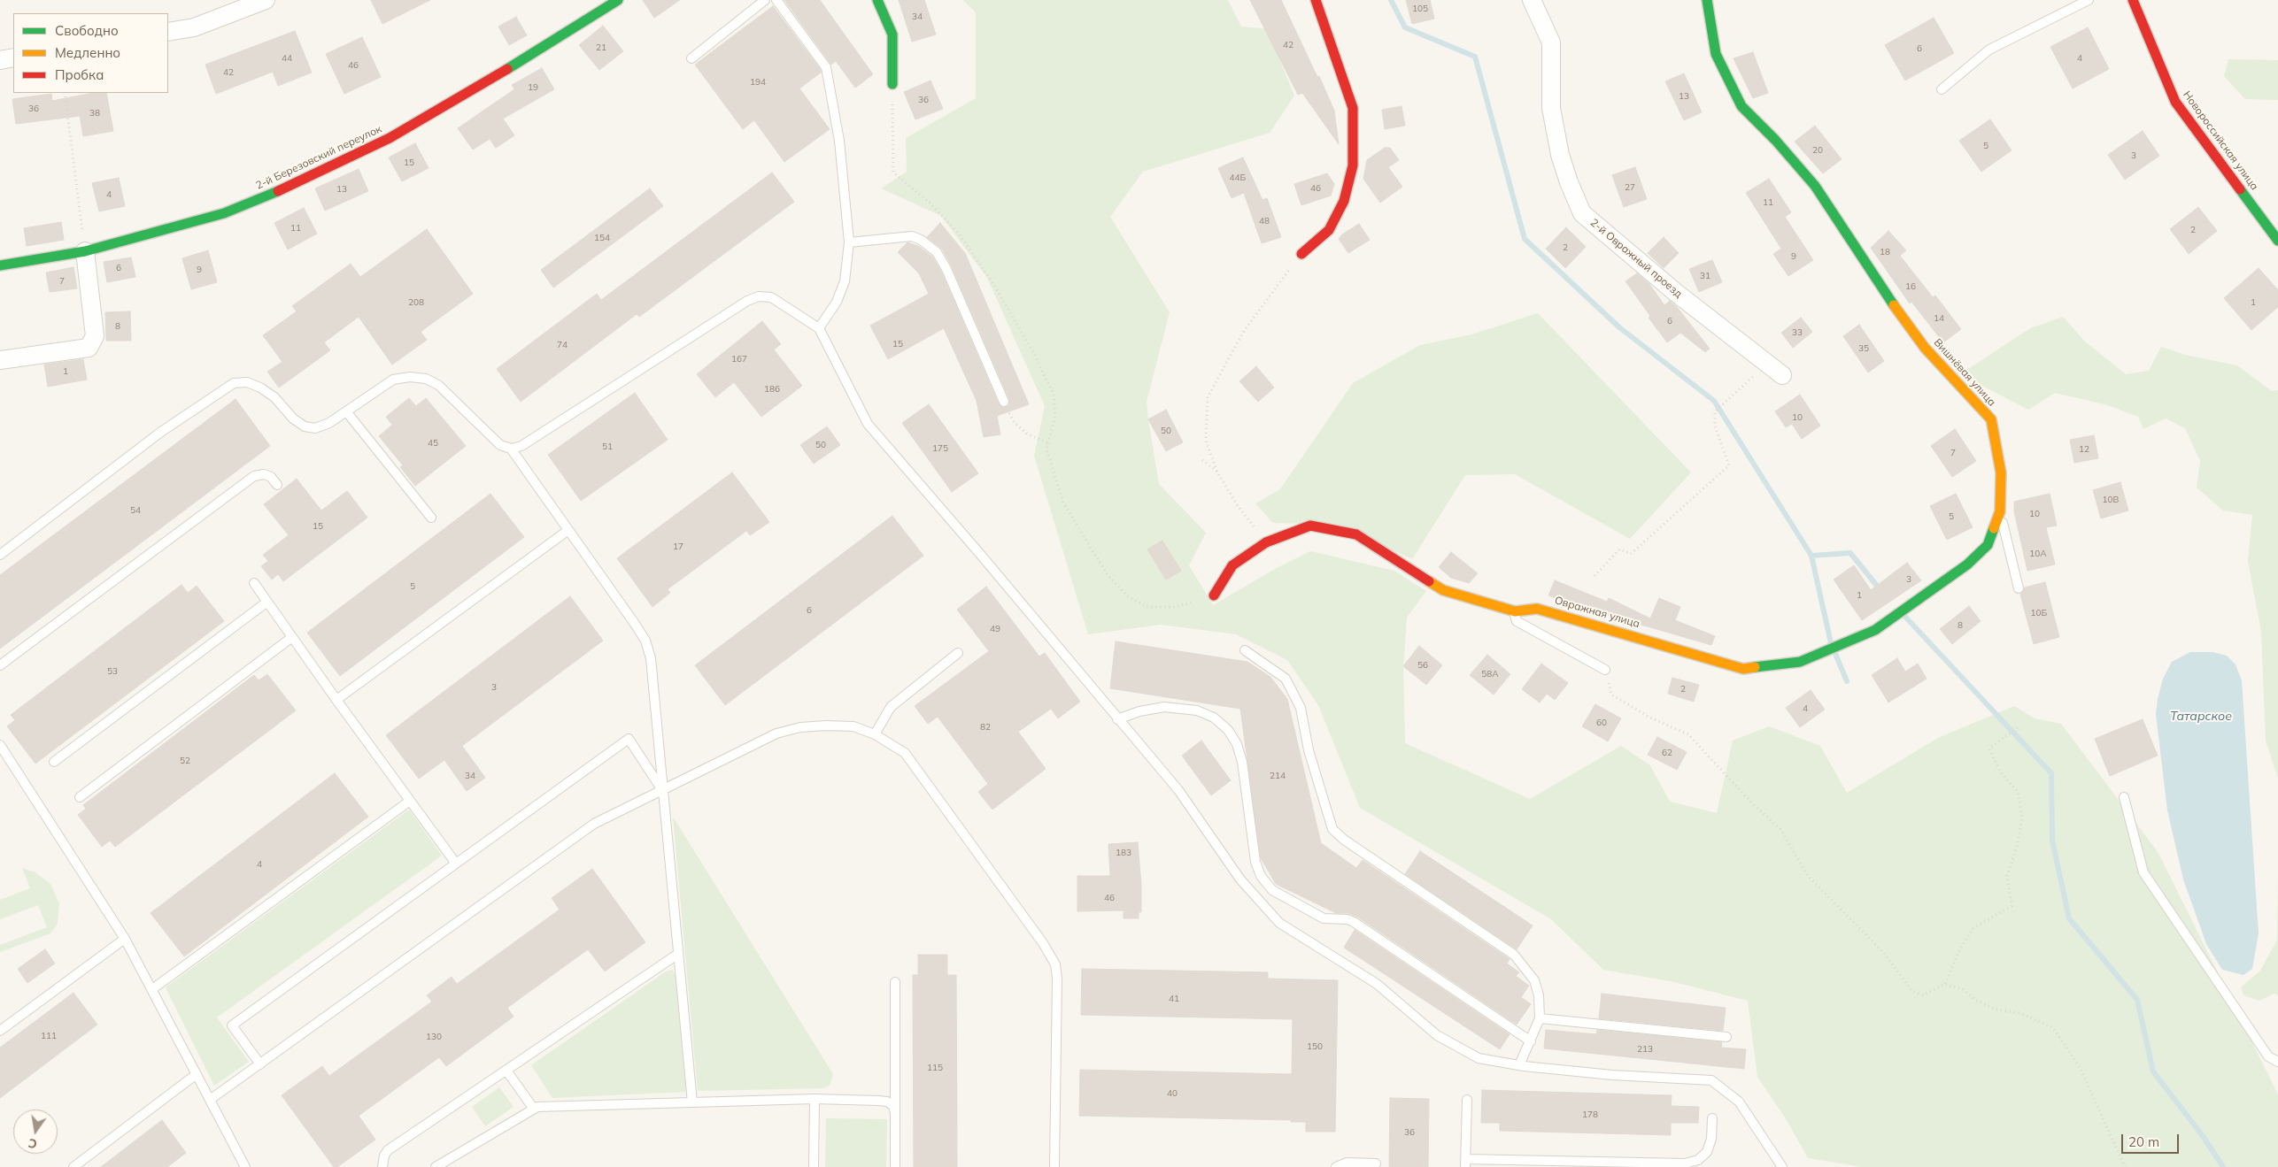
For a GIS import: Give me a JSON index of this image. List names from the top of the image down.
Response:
{
  "streets": {
    "street": [
      "Новороссийская улица",
      "2-й Березовский переулок",
      "2-й Овражный проезд",
      "Вишнёвая улица",
      "Овражная улица"
    ]
  },
  "crossings": [
    ["Вишнёвая улица", "Овражная улица"]
  ],
  "water": ["Татарское"],
  "house_numbers": [
    "105",
    "34",
    "42",
    "21",
    "6",
    "44",
    "4",
    "46",
    "42",
    "194",
    "19",
    "13",
    "36",
    "36",
    "38",
    "5",
    "20",
    "3",
    "15",
    "44Б",
    "27",
    "46",
    "13",
    "4",
    "11",
    "48",
    "11",
    "2",
    "154",
    "2",
    "18",
    "9",
    "6",
    "9",
    "31",
    "7",
    "16",
    "208",
    "1",
    "14",
    "6",
    "8",
    "33",
    "15",
    "74",
    "35",
    "167",
    "1",
    "186",
    "10",
    "50",
    "45",
    "50",
    "51",
    "175",
    "12",
    "7",
    "10В",
    "54",
    "10",
    "5",
    "15",
    "17",
    "10А",
    "3",
    "5",
    "1",
    "6",
    "10Б",
    "8",
    "49",
    "56",
    "53",
    "58А",
    "3",
    "2",
    "4",
    "60",
    "82",
    "62",
    "52",
    "34",
    "214",
    "183",
    "4",
    "46",
    "41",
    "111",
    "130",
    "150",
    "213",
    "115",
    "40",
    "178",
    "36"
  ],
  "legend": ["Свободно", "Медленно", "Пробка"],
  "scale_bar": "20 m",
  "north": "bottom"
}
